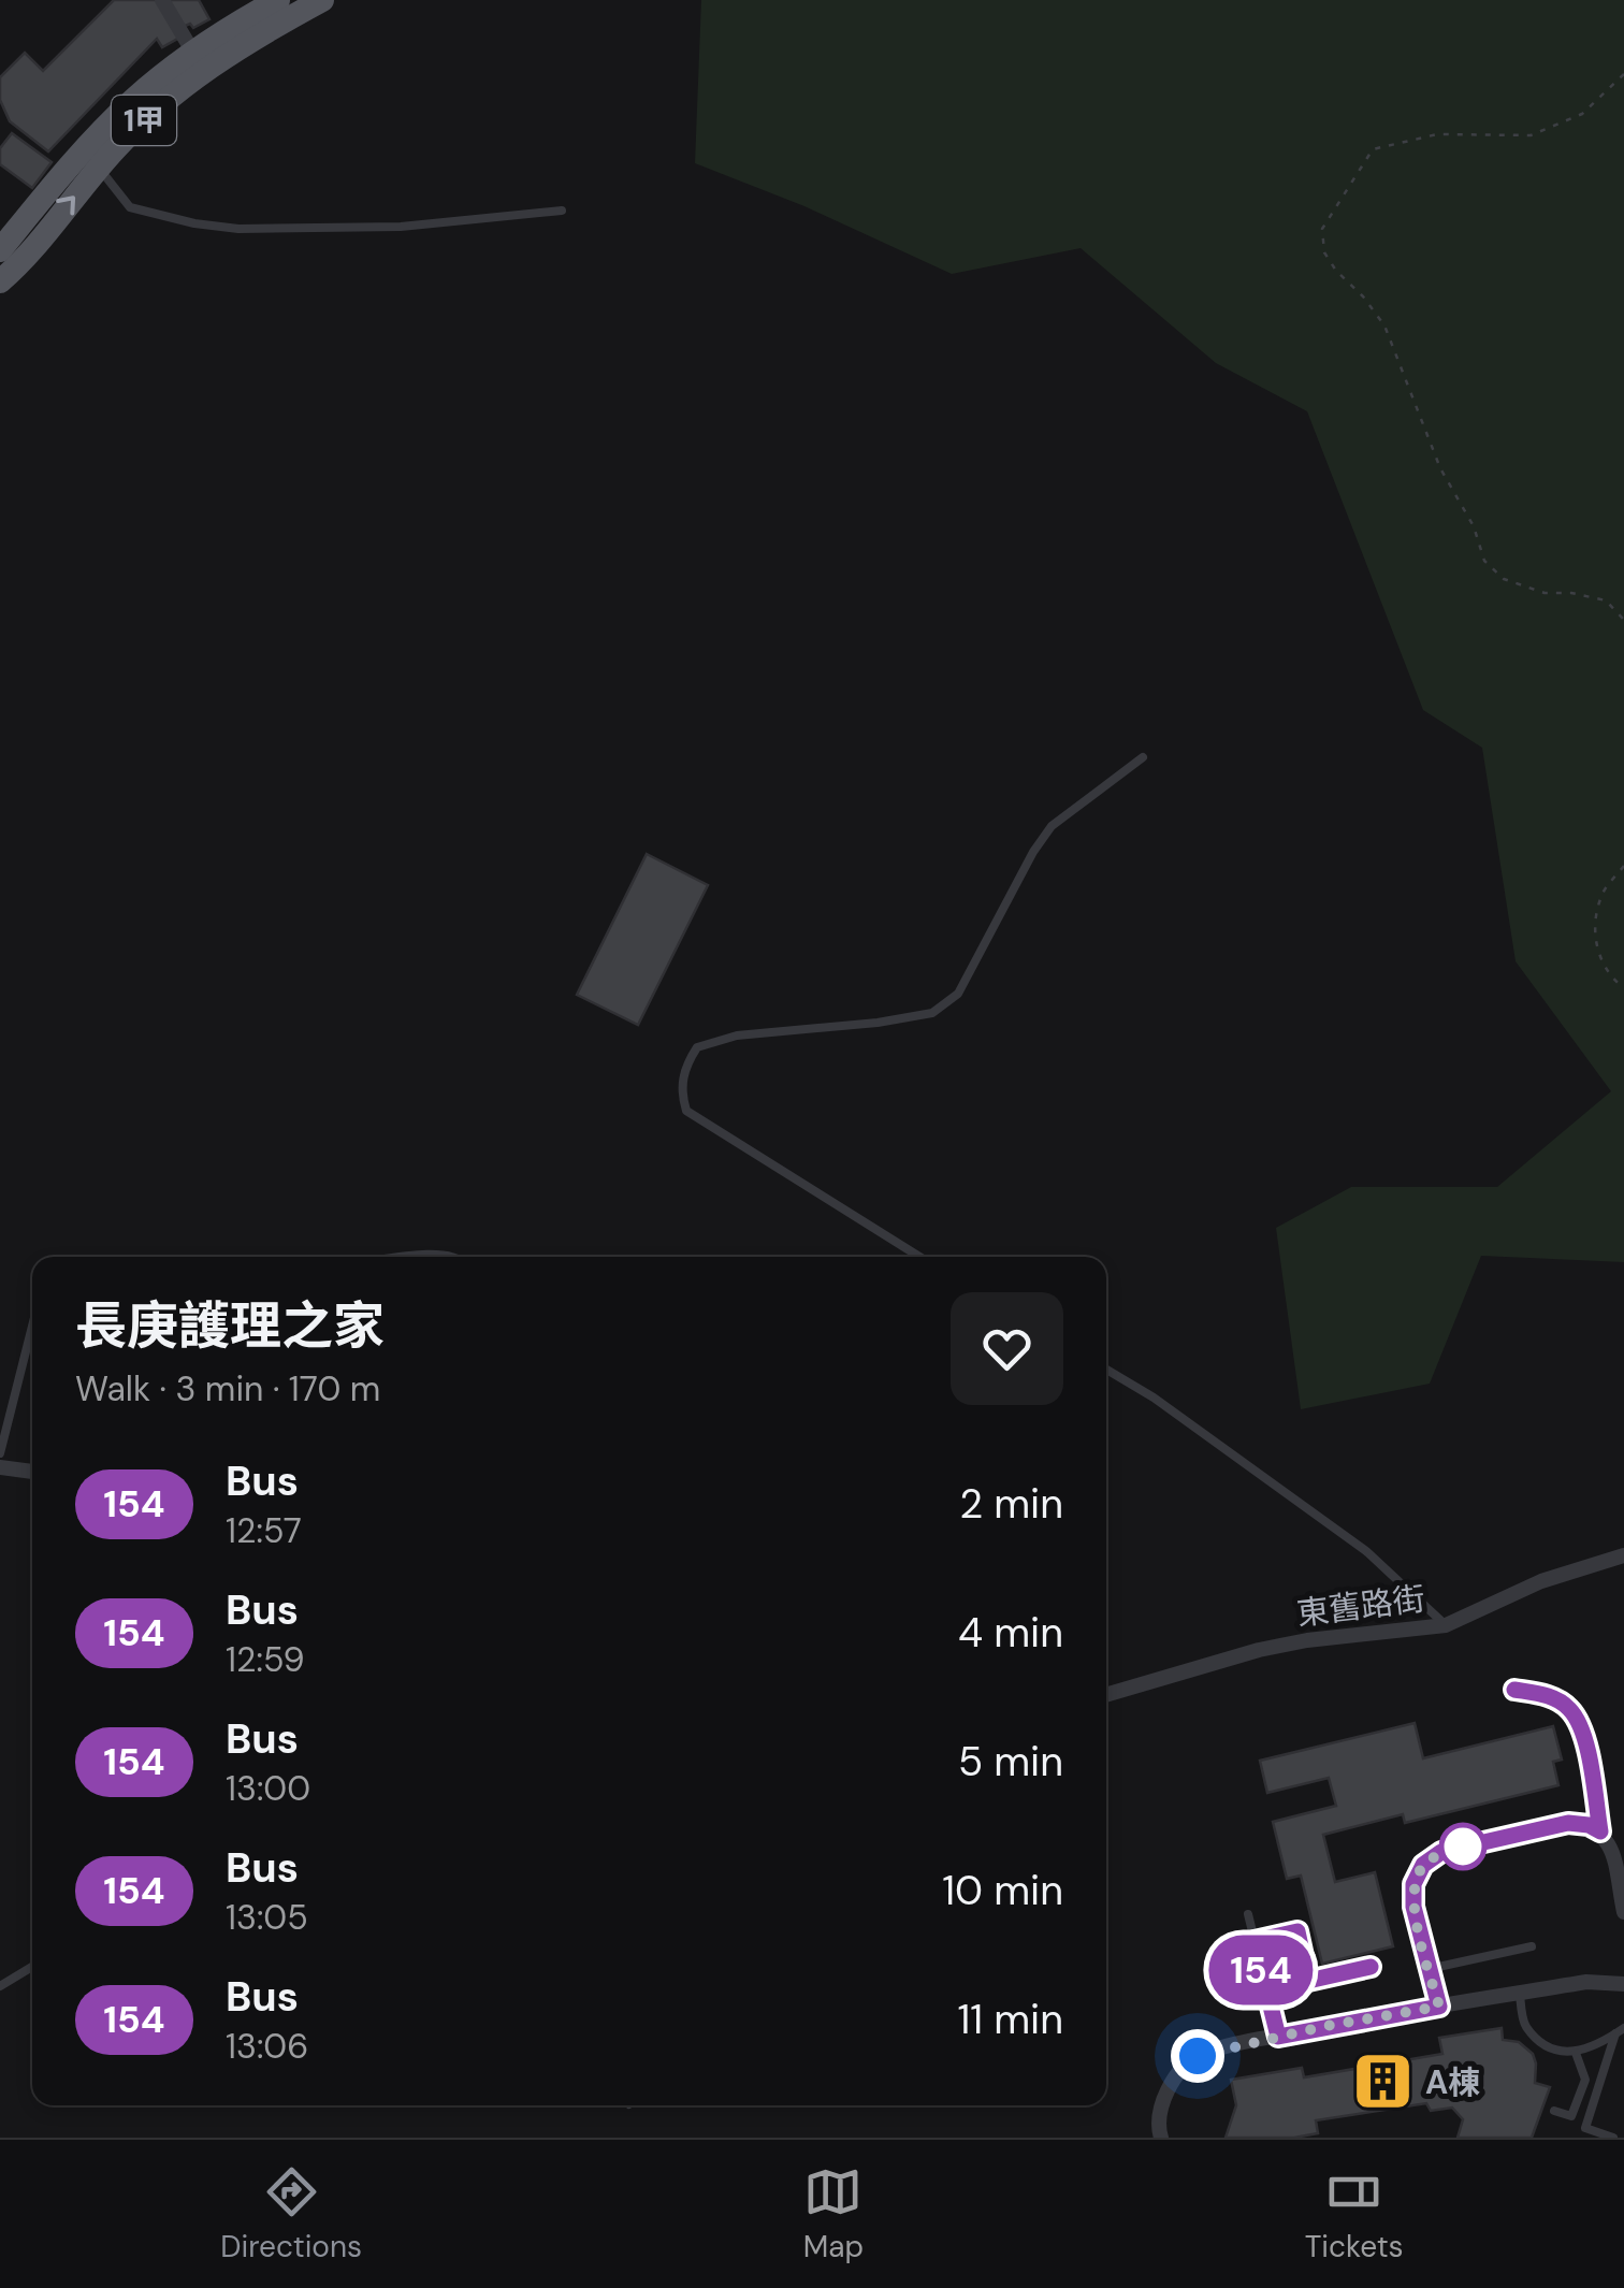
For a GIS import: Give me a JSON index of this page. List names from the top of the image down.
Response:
{
  "streets": {
    "main road": ["1甲"],
    "street": ["東舊路街"]
  },
  "places": {
    "building": ["A棟"]
  },
  "lines": ["bus line 154"],
  "page": {
    "on_map": "154",
    "heading": ["長庚護理之家", "Walk · 3 min · 170 m"],
    "list": [
      {
        "mark": "154",
        "name": "Bus",
        "note": "12:57",
        "value": "2 min"
      },
      {
        "mark": "154",
        "name": "Bus",
        "note": "12:59",
        "value": "4 min"
      },
      {
        "mark": "154",
        "name": "Bus",
        "note": "13:00",
        "value": "5 min"
      },
      {
        "mark": "154",
        "name": "Bus",
        "note": "13:05",
        "value": "10 min"
      },
      {
        "mark": "154",
        "name": "Bus",
        "note": "13:06",
        "value": "11 min"
      }
    ],
    "tabs": ["Directions", "Map", "Tickets"]
  }
}
